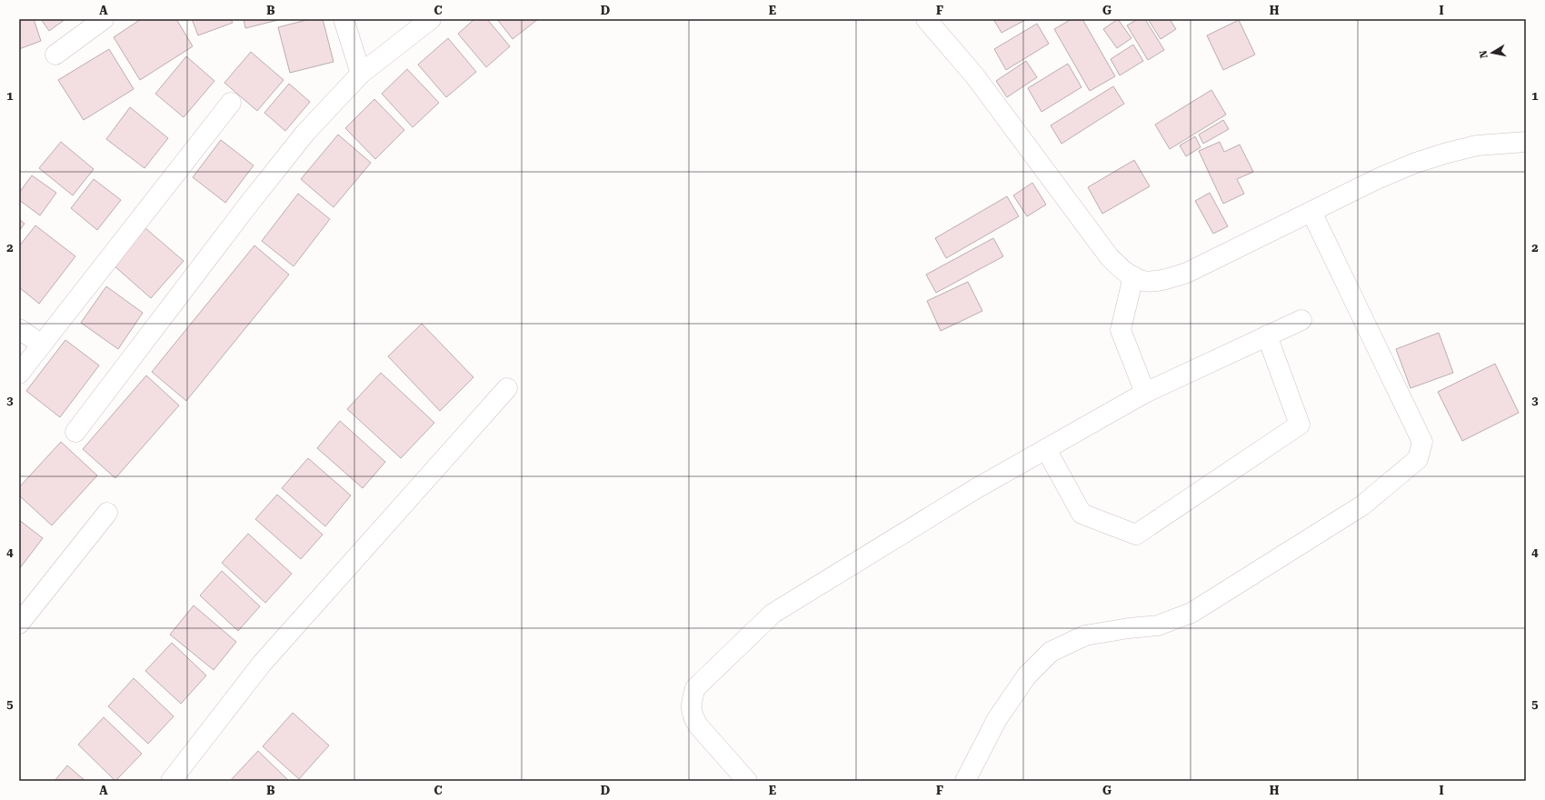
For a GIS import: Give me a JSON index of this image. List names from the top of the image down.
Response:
{
  "north": "left",
  "grid": {
    "columns": [
      "A",
      "B",
      "C",
      "D",
      "E",
      "F",
      "G",
      "H",
      "I"
    ],
    "rows": [
      "1",
      "2",
      "3",
      "4",
      "5"
    ]
  }
}
